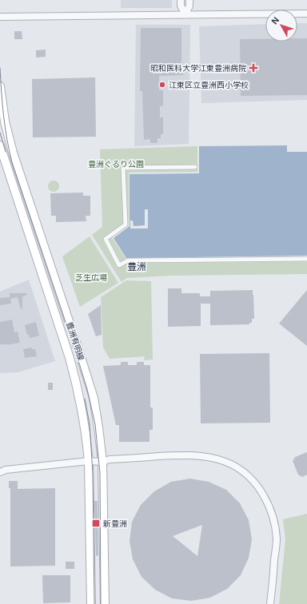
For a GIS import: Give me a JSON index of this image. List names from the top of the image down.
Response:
{
  "streets": {
    "main road": ["豊洲有明線"]
  },
  "districts": ["豊洲"],
  "parks": ["豊洲ぐるり公園", "芝生広場"],
  "places": {
    "health": ["昭和医科大学江東豊洲病院"],
    "other": ["江東区立豊洲西小学校"],
    "transit": ["新豊洲"]
  },
  "north": "top left"
}
